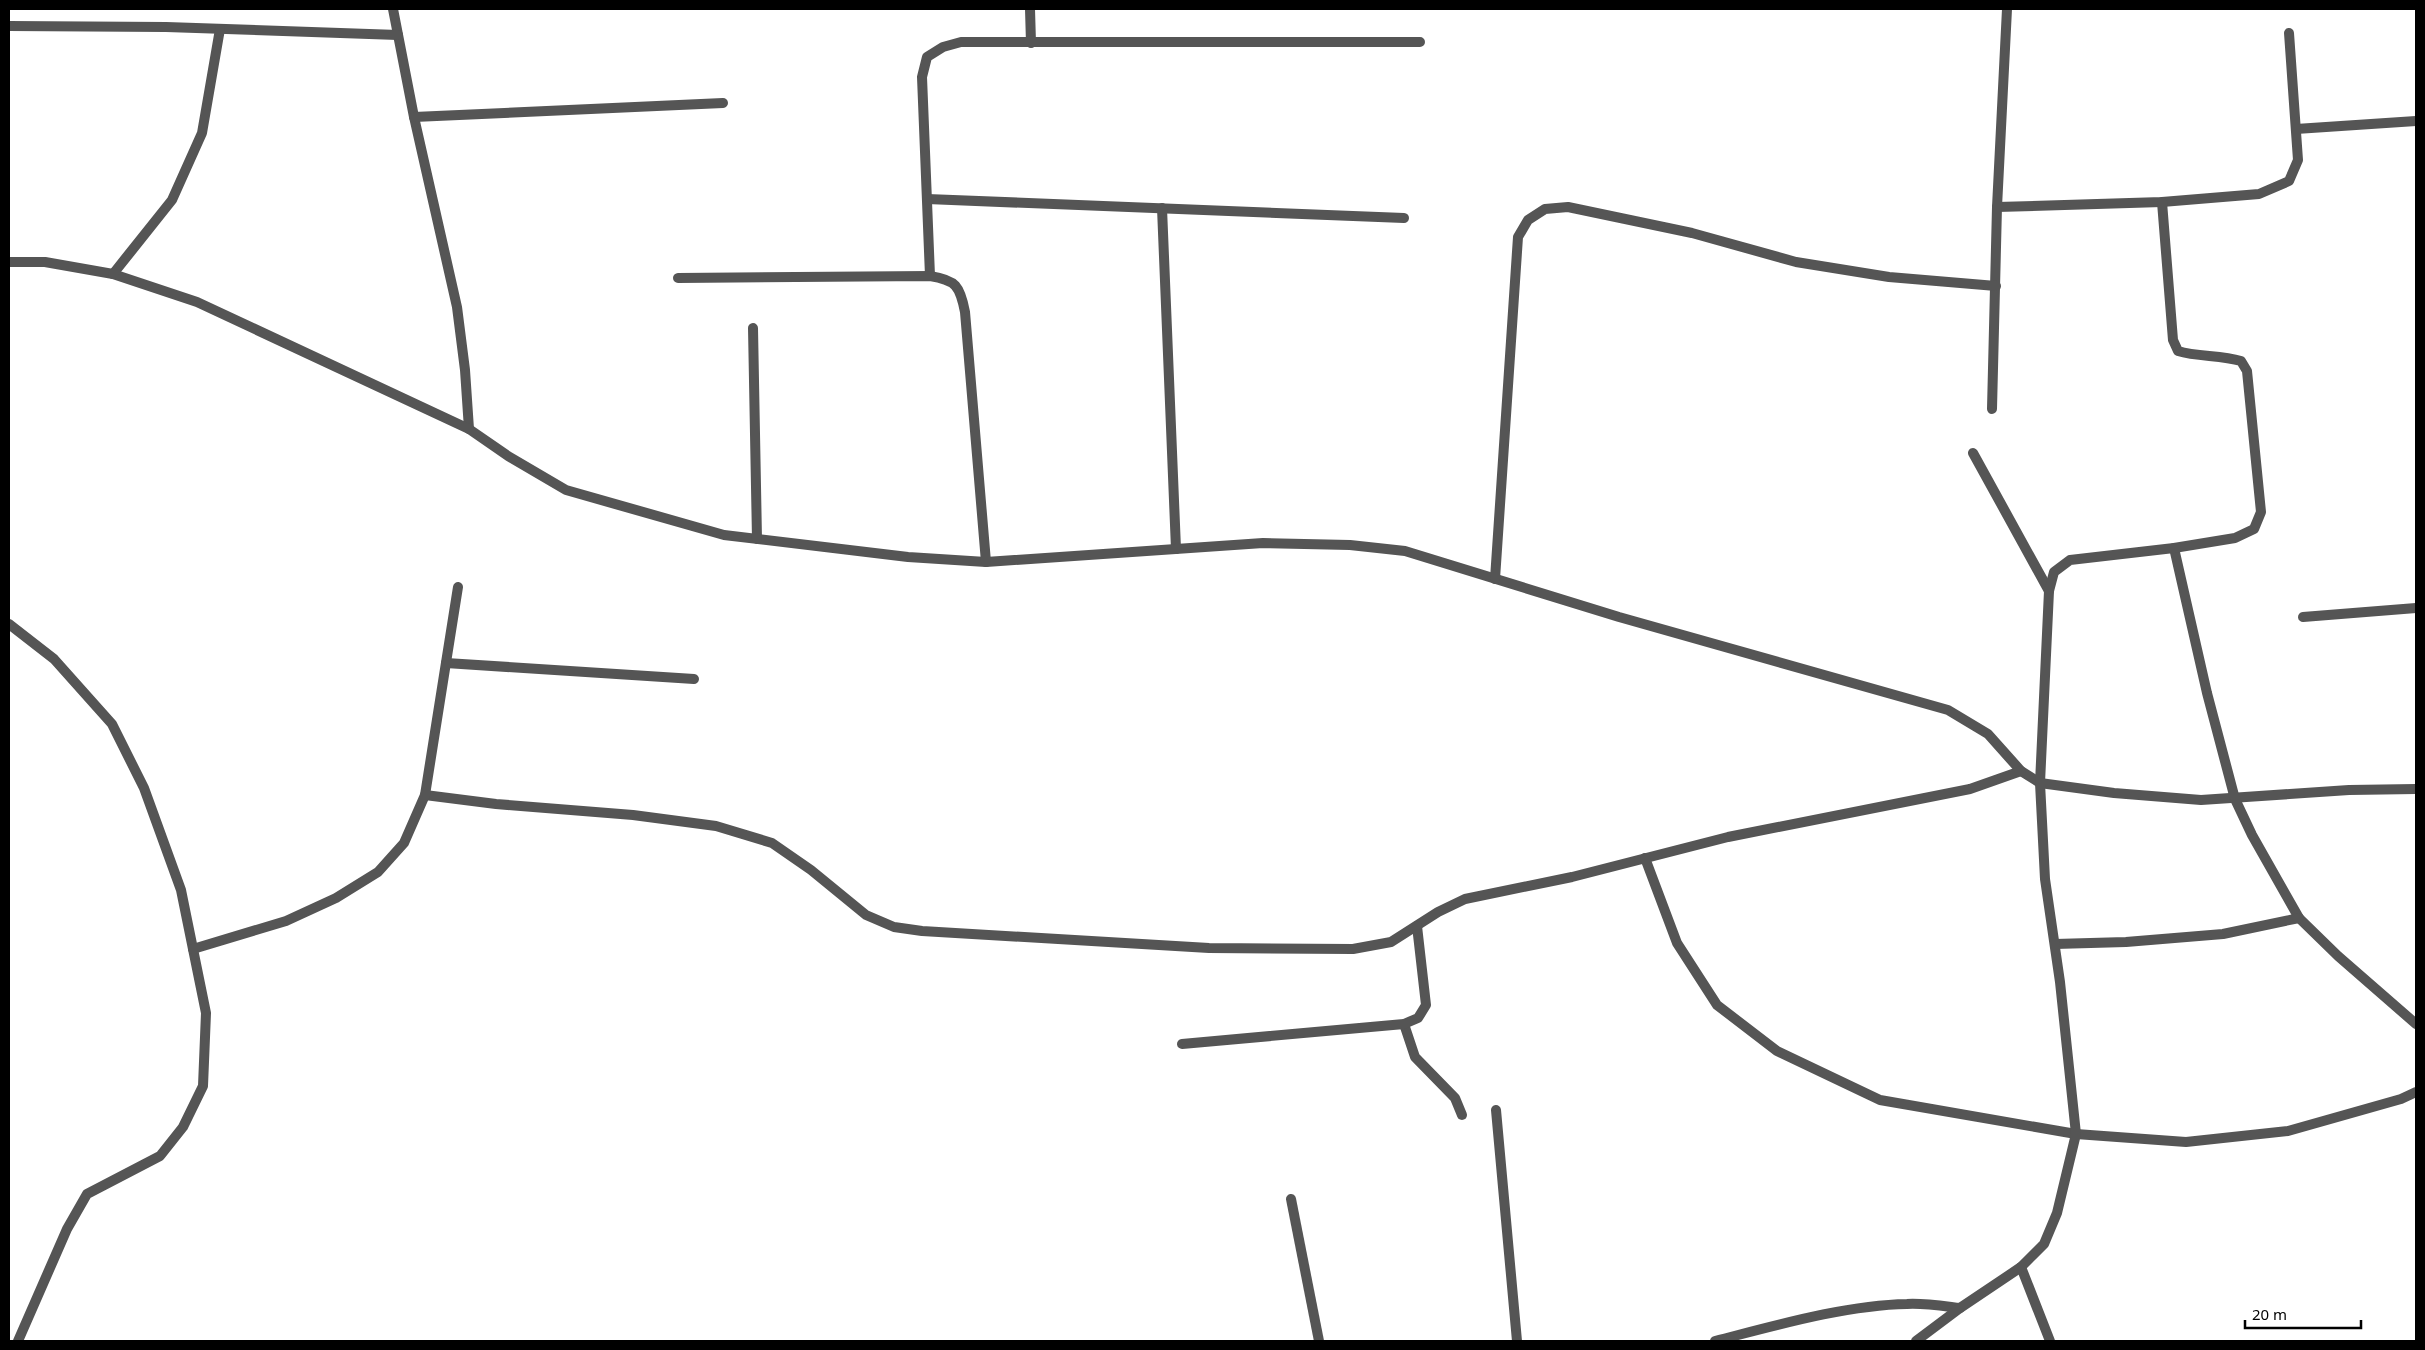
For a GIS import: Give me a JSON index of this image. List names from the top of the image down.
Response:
{
  "scale_bar": "20 m"
}
